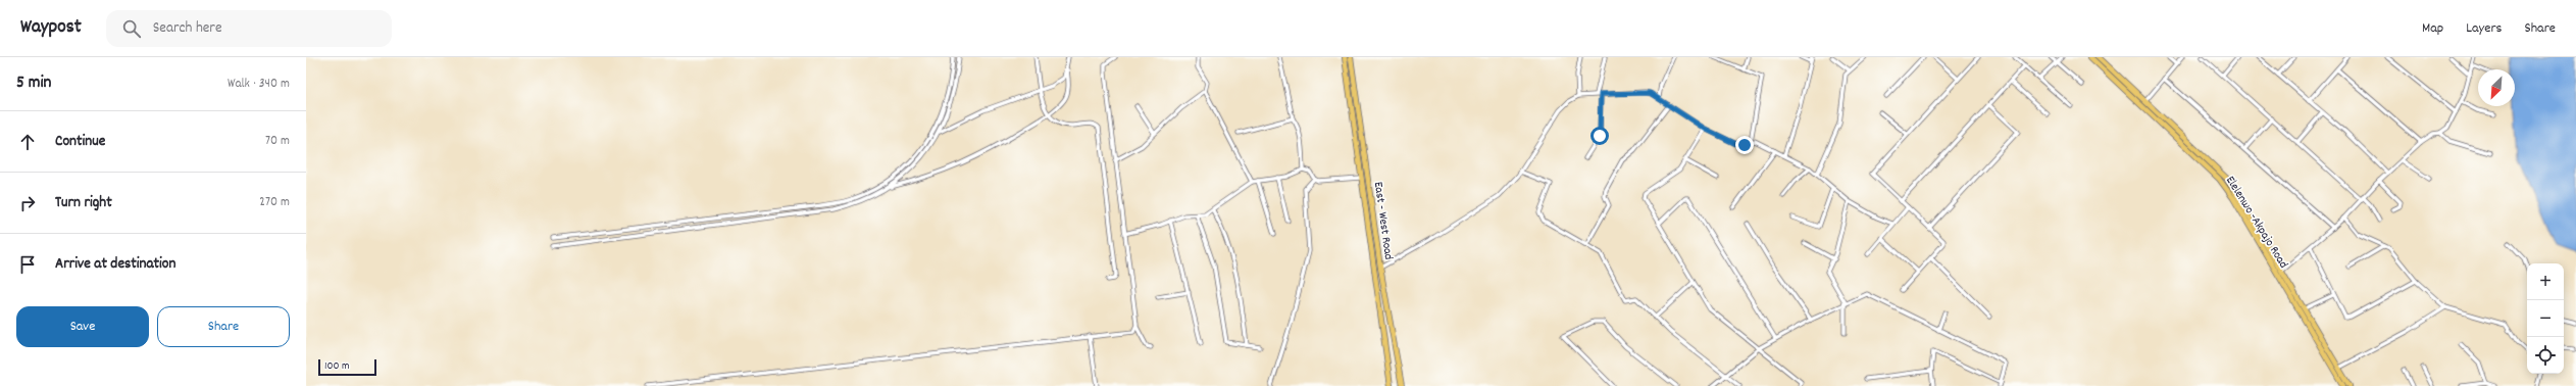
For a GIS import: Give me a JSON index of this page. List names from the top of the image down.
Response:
{
  "streets": {
    "main road": ["East - West Road", "Elelenwo -Akpajo Road"]
  },
  "scale_bar": "100 m",
  "north": "bottom left",
  "page": {
    "header": "Waypost",
    "search": "Search here",
    "nav": ["Map", "Layers", "Share"],
    "heading": ["5 min", "Walk · 340 m"],
    "list": [
      ["Continue", "70 m"],
      ["Turn right", "270 m"],
      "Arrive at destination"
    ],
    "map_buttons": ["+", "−"],
    "buttons": ["Save", "Share"],
    "scale": "100 m"
  }
}
